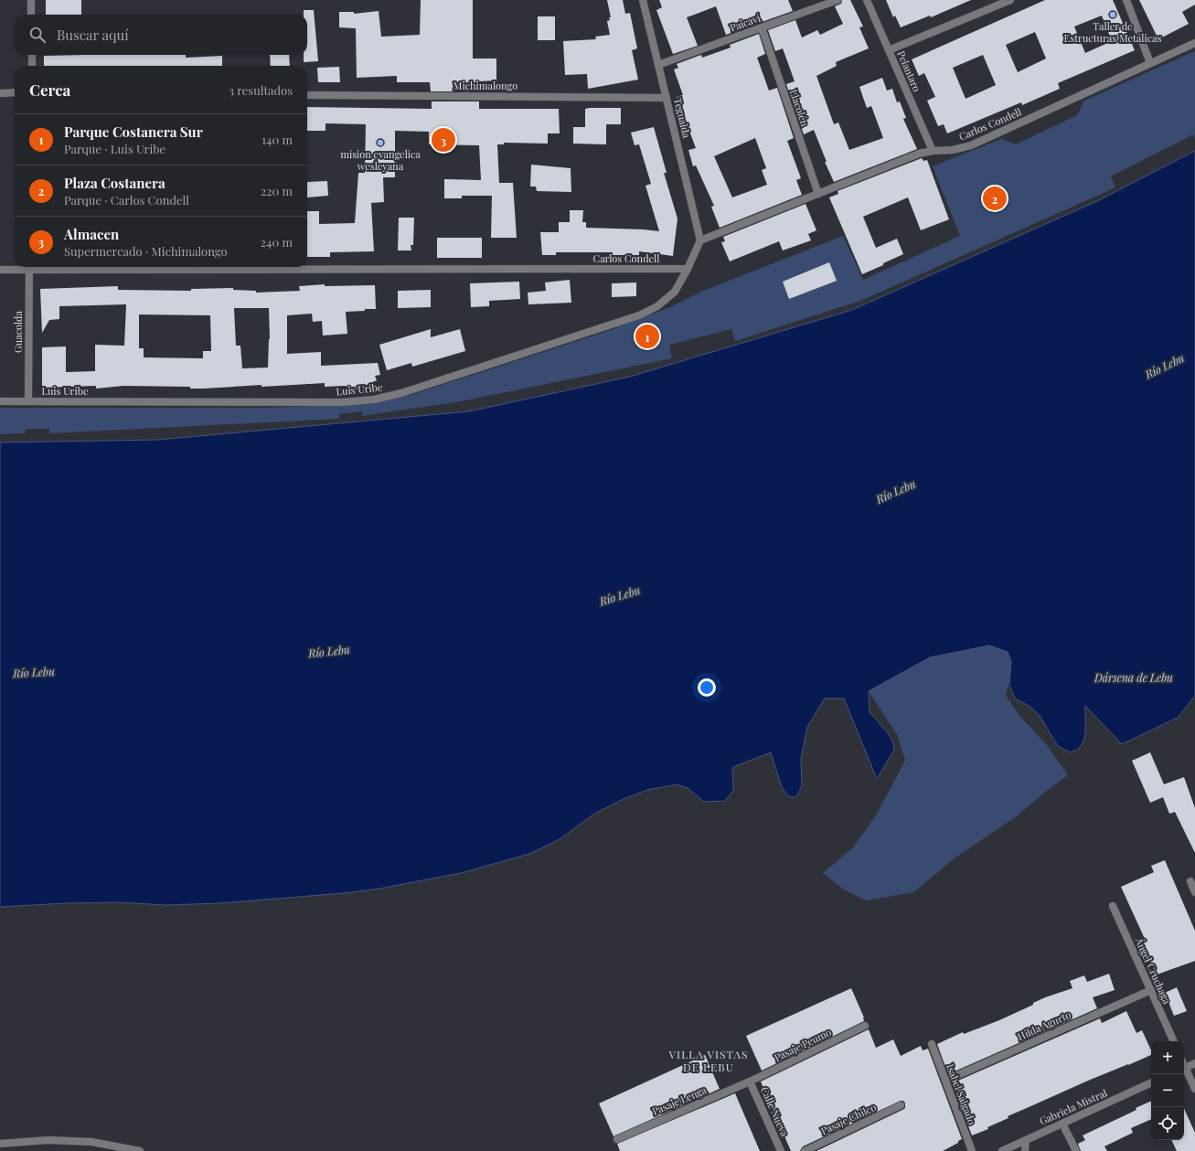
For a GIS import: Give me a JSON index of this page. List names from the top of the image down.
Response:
{
  "streets": {
    "street": [
      "Paicaví",
      "Pelantaro",
      "Michimalongo",
      "Llacolén",
      "Tegualda",
      "Carlos Condell",
      "Guacolda",
      "Luis Uribe",
      "Ángel Cruchaga",
      "Hilda Agurto",
      "Pasaje Peumo",
      "Isabel Salgado",
      "Pasaje Lenga",
      "Gabriela Mistral",
      "Calle Nueva",
      "Pasaje Chilco"
    ]
  },
  "crossings": [
    ["Paicaví", "Llacolén"],
    ["Paicaví", "Tegualda"],
    ["Pelantaro", "Carlos Condell"],
    ["Michimalongo", "Tegualda"],
    ["Llacolén", "Carlos Condell"],
    ["Tegualda", "Carlos Condell"],
    ["Carlos Condell", "Luis Uribe"],
    ["Guacolda", "Luis Uribe"],
    ["Ángel Cruchaga", "Hilda Agurto"],
    ["Hilda Agurto", "Isabel Salgado"],
    ["Pasaje Peumo", "Pasaje Lenga"],
    ["Pasaje Peumo", "Calle Nueva"],
    ["Pasaje Lenga", "Calle Nueva"]
  ],
  "districts": ["VILLA VISTAS DE LEBU"],
  "water": ["Río Lebu", "Dársena de Lebu"],
  "places": ["Taller de Estructuras Metálicas", "mision evangelica wesleyana"],
  "page": {
    "search": "Buscar aquí",
    "heading": ["Cerca", "3 resultados"],
    "list": [
      {
        "mark": "1",
        "name": "Parque Costanera Sur",
        "note": "Parque · Luis Uribe",
        "value": "140 m"
      },
      {
        "mark": "2",
        "name": "Plaza Costanera",
        "note": "Parque · Carlos Condell",
        "value": "220 m"
      },
      {
        "mark": "3",
        "name": "Almacen",
        "note": "Supermercado · Michimalongo",
        "value": "240 m"
      }
    ],
    "pins": ["3", "2", "1"],
    "map_buttons": ["+", "−"]
  }
}
